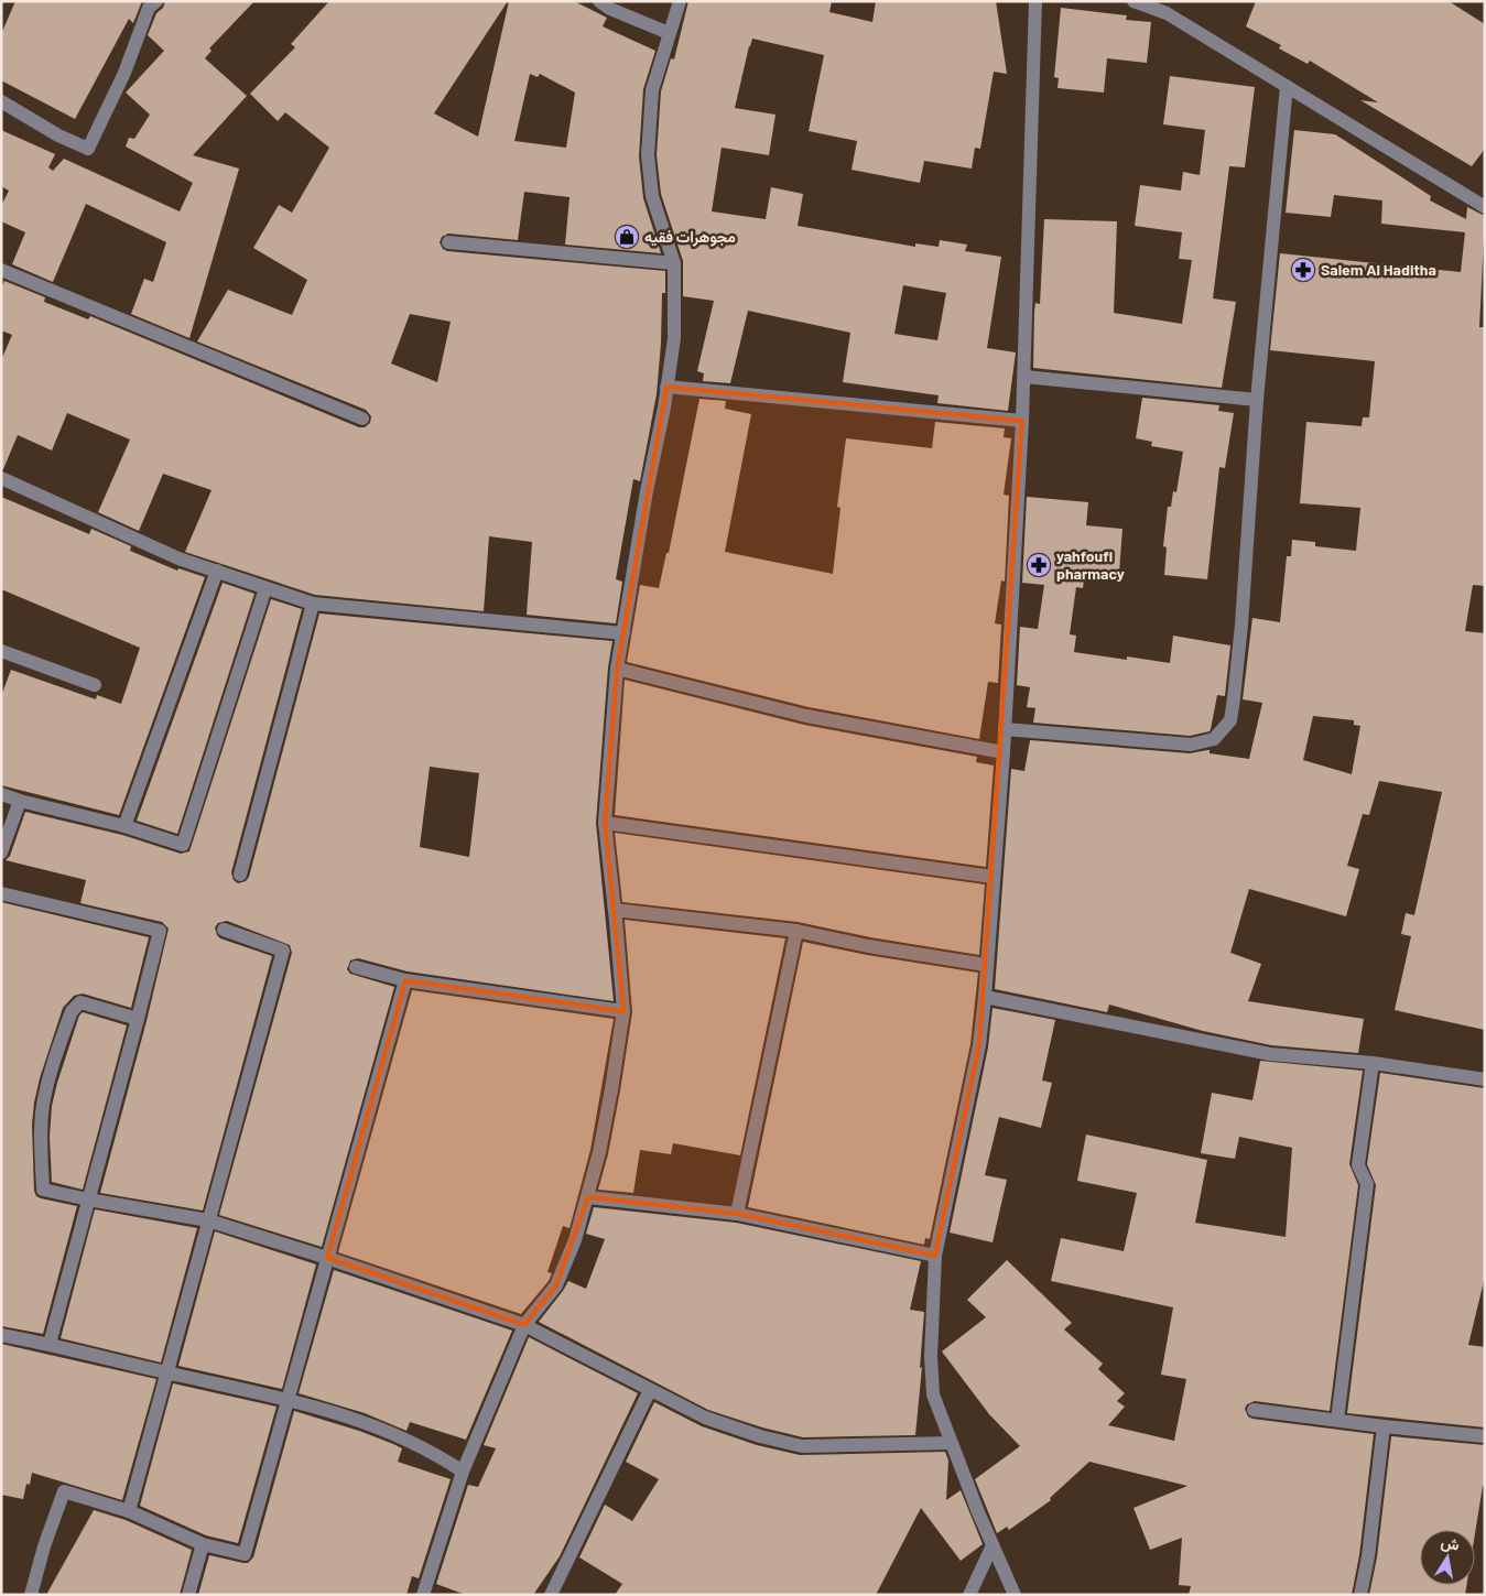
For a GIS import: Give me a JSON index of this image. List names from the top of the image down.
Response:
{
  "places": {
    "shop": ["مجوهرات فقيه"],
    "pharmacy": ["Salem Al Haditha", "yahfoufi pharmacy"]
  },
  "north": "top"
}
